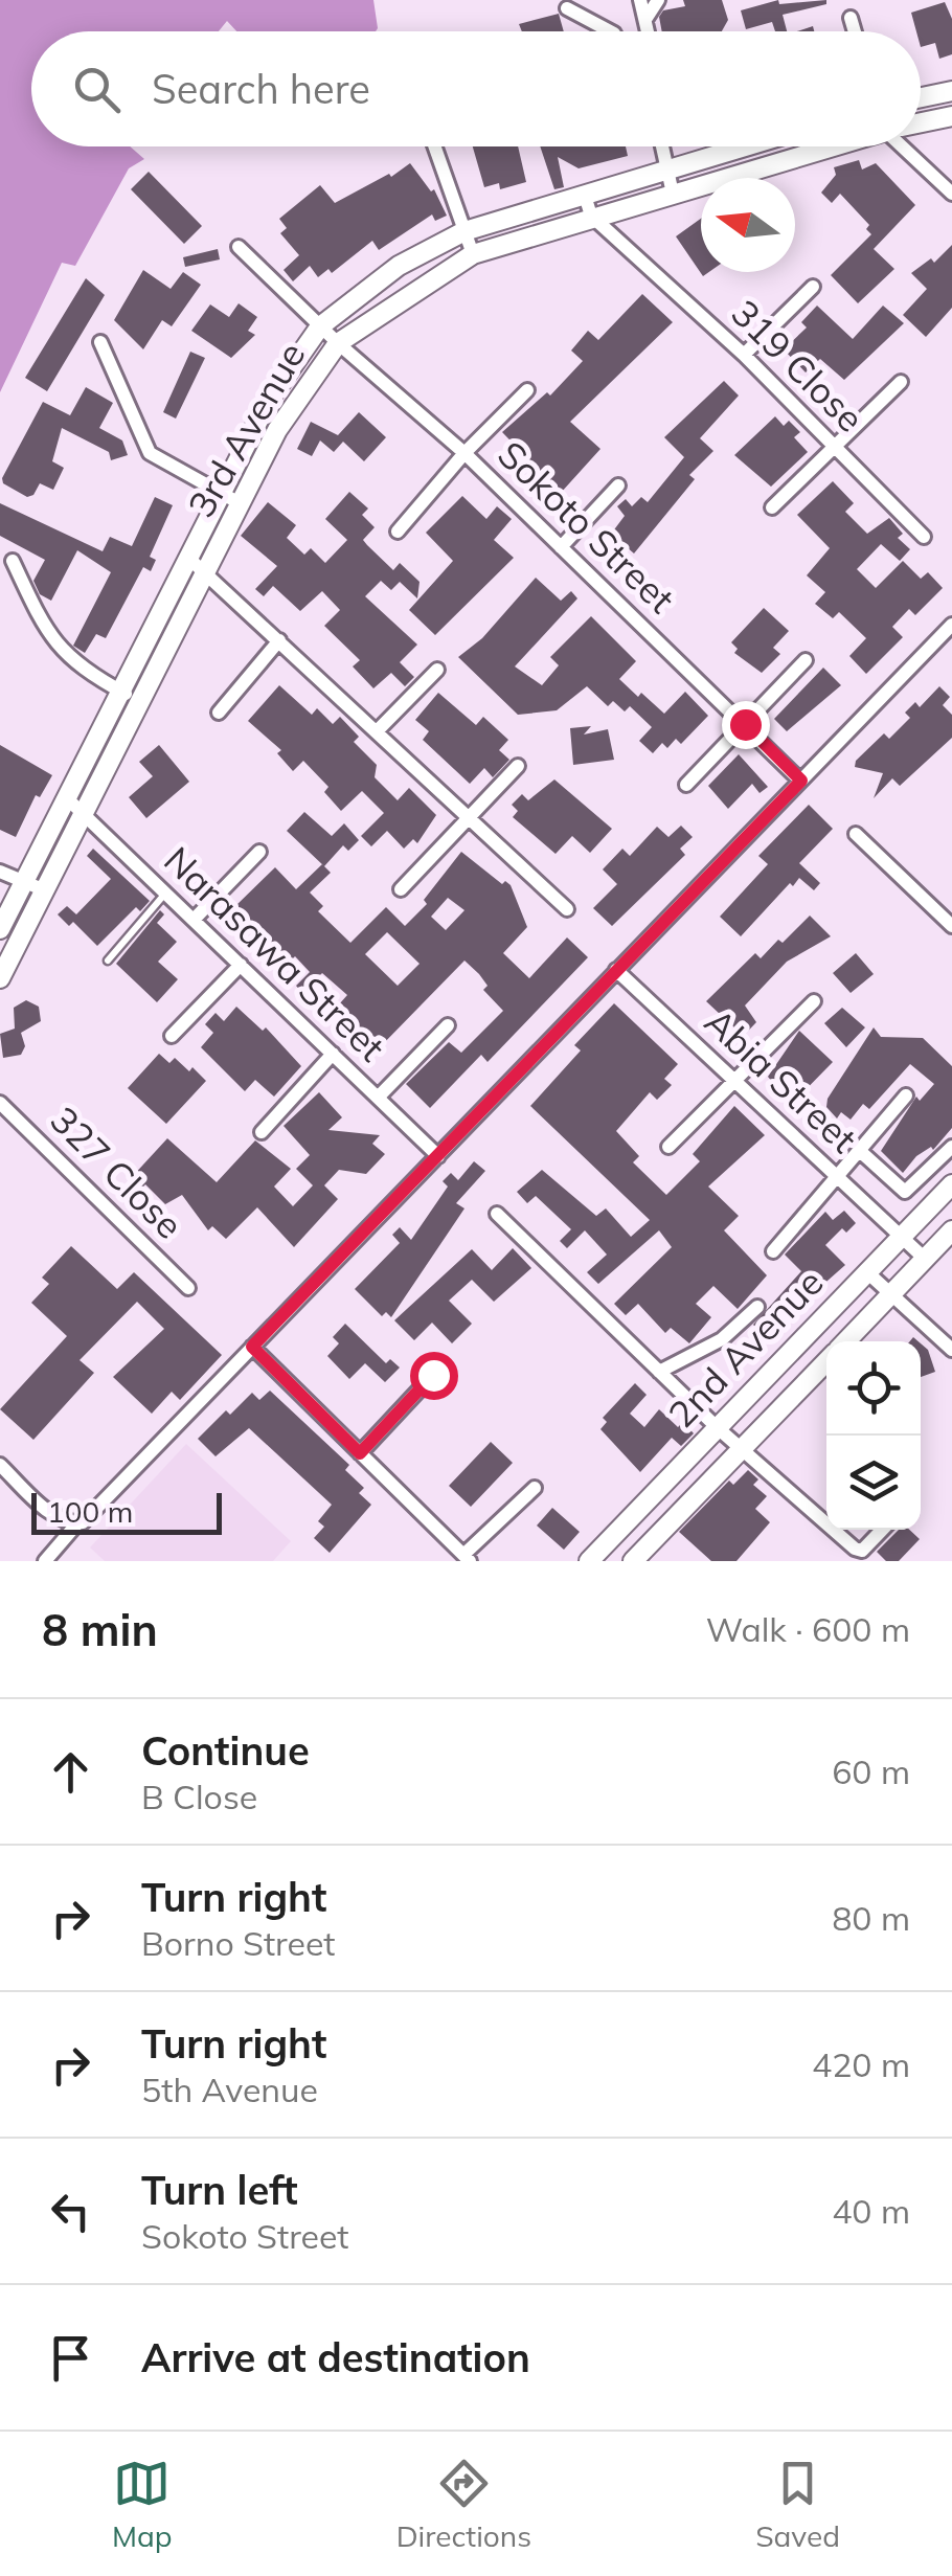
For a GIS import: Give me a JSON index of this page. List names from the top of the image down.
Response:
{
  "streets": {
    "street": [
      "319 Close",
      "3rd Avenue",
      "Sokoto Street",
      "Narasawa Street",
      "Abia Street",
      "327 Close",
      "2nd Avenue"
    ]
  },
  "crossings": [
    ["319 Close", "3rd Avenue"],
    ["3rd Avenue", "Sokoto Street"],
    ["3rd Avenue", "Narasawa Street"],
    ["Abia Street", "2nd Avenue"]
  ],
  "scale_bar": "100 m",
  "north": "left",
  "page": {
    "search": "Search here",
    "scale": "100 m",
    "heading": ["8 min", "Walk · 600 m"],
    "list": [
      ["Continue", "B Close", "60 m"],
      ["Turn right", "Borno Street", "80 m"],
      ["Turn right", "5th Avenue", "420 m"],
      ["Turn left", "Sokoto Street", "40 m"],
      "Arrive at destination"
    ],
    "nav": ["Map", "Directions", "Saved"]
  }
}
